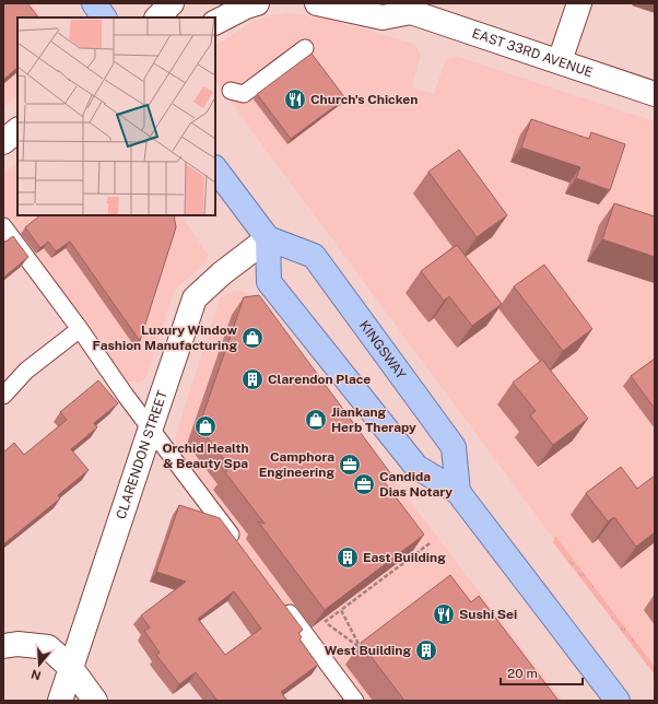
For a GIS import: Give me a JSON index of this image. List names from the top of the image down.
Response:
{
  "streets": {
    "main road": ["KINGSWAY"],
    "street": ["EAST 33RD AVENUE", "CLARENDON STREET"]
  },
  "crossings": [
    ["KINGSWAY", "CLARENDON STREET"]
  ],
  "places": {
    "restaurant": ["Church's Chicken", "Sushi Sei"],
    "shop": ["Luxury Window Fashion Manufacturing", "Jiankang Herb Therapy", "Orchid Health & Beauty Spa"],
    "building": ["Clarendon Place", "East Building", "West Building"],
    "office": ["Camphora Engineering", "Candida Dias Notary"]
  },
  "scale_bar": "20 m",
  "north": "bottom"
}
